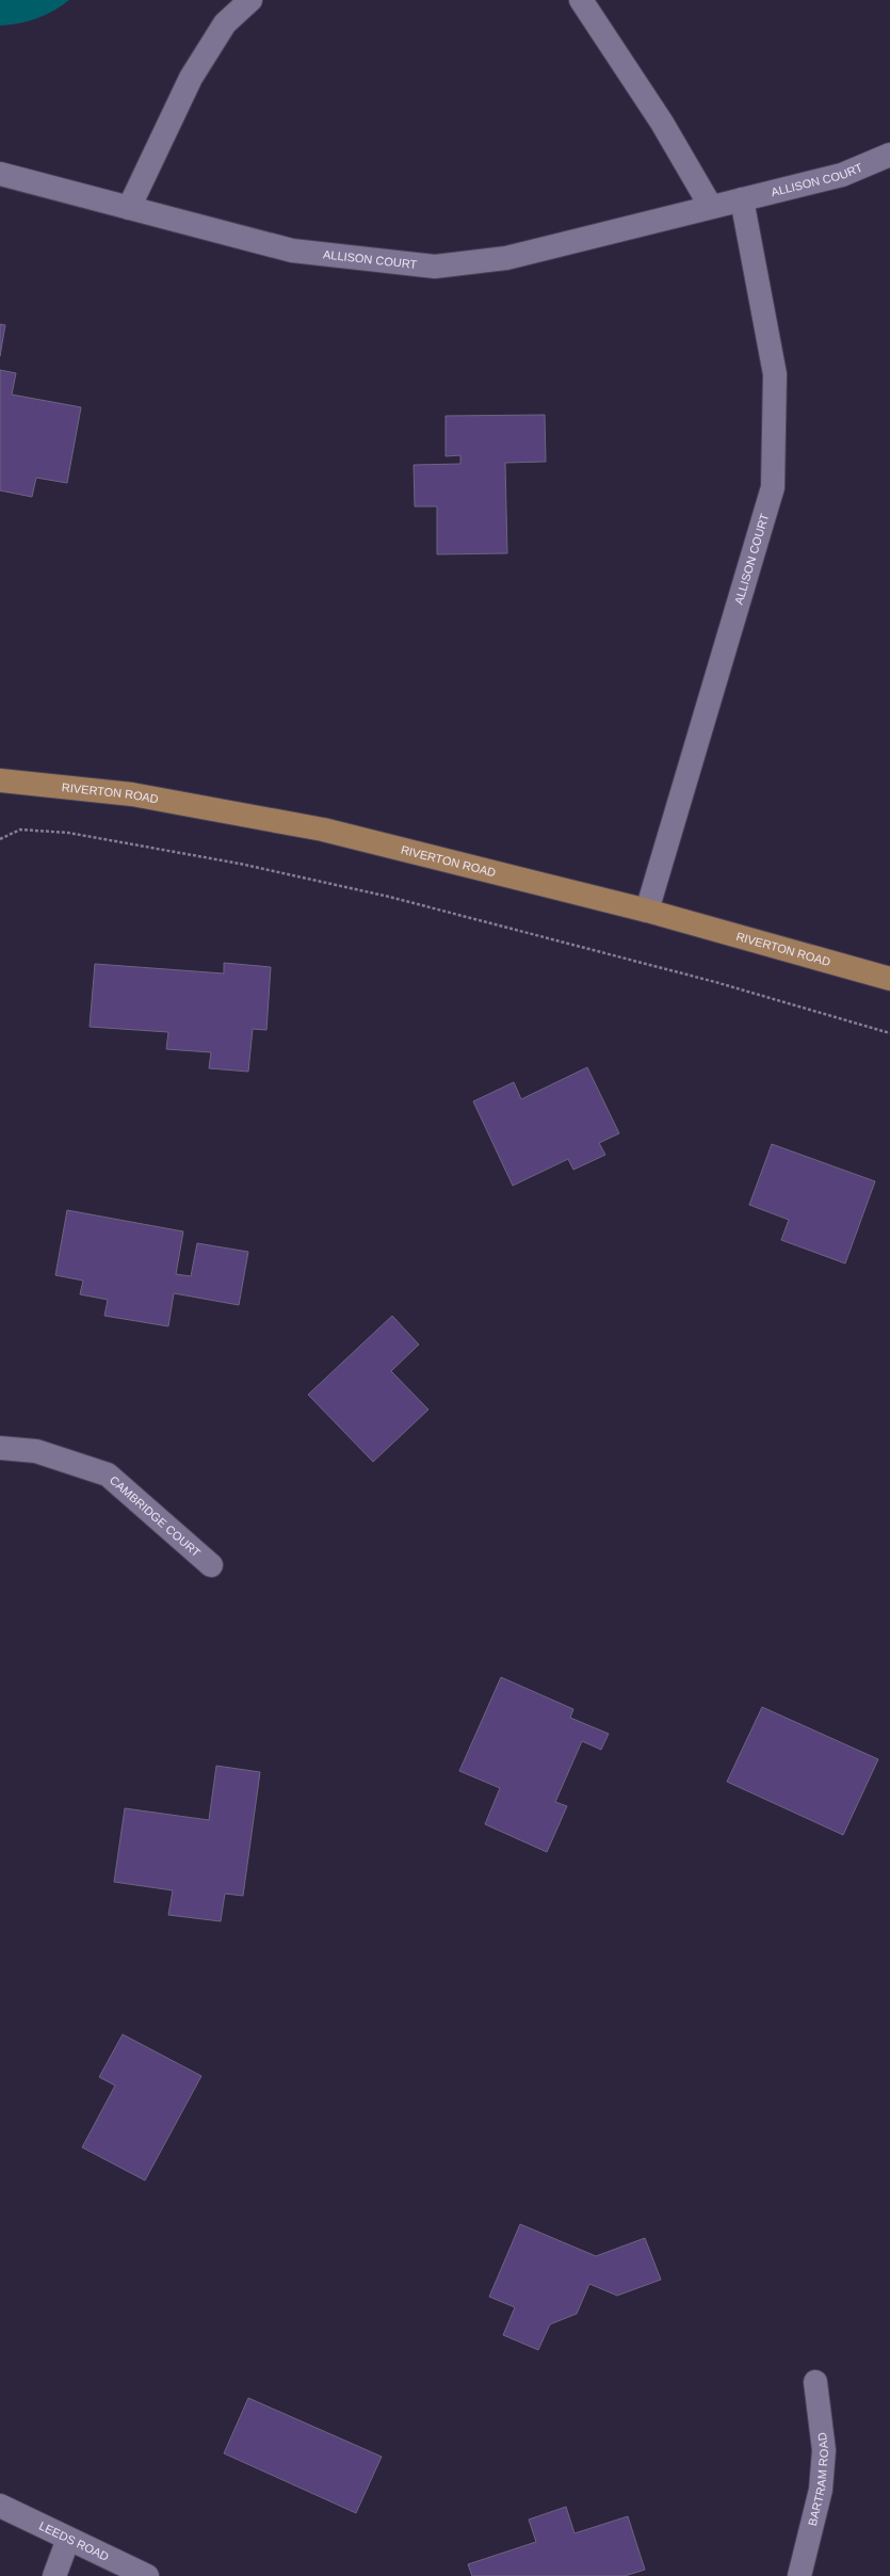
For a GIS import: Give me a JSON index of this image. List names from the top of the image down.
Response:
{
  "streets": {
    "main road": ["RIVERTON ROAD"],
    "street": [
      "ALLISON COURT",
      "CAMBRIDGE COURT",
      "BARTRAM ROAD",
      "LEEDS ROAD"
    ]
  },
  "crossings": [
    ["ALLISON COURT", "RIVERTON ROAD"]
  ]
}
